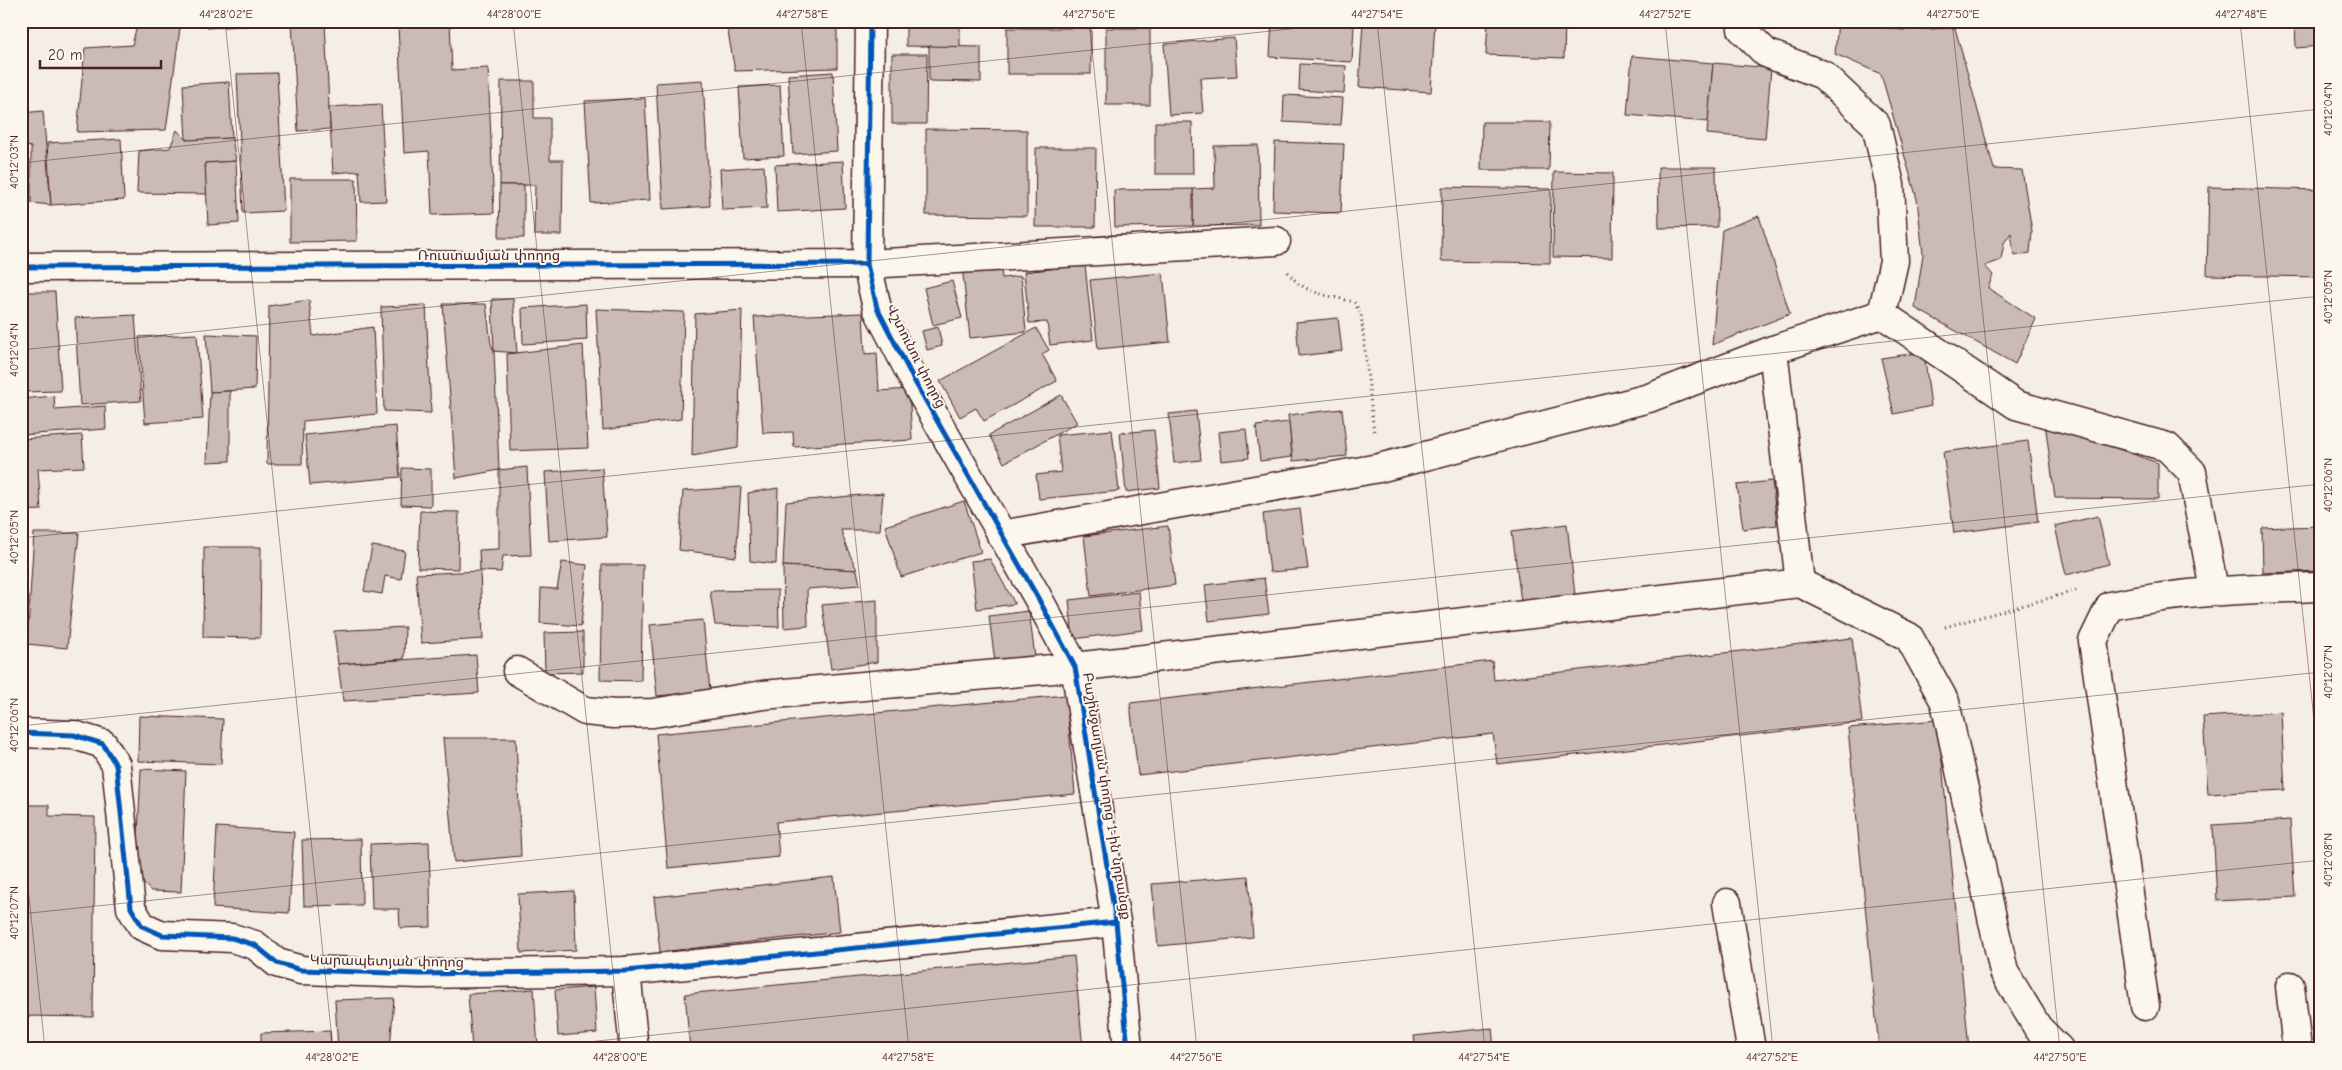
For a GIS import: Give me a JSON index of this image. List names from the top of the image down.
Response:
{
  "streets": {
    "street": [
      "Ռուստամյան փողոց",
      "Վշտունու փողոց",
      "Բաշինջաղյան փողոց 1-ին նրբանցք",
      "Կարապետյան փողոց"
    ]
  },
  "crossings": [
    ["Ռուստամյան փողոց", "Վշտունու փողոց"],
    ["Վշտունու փողոց", "Բաշինջաղյան փողոց 1-ին նրբանցք"],
    ["Բաշինջաղյան փողոց 1-ին նրբանցք", "Կարապետյան փողոց"]
  ],
  "scale_bar": "20 m",
  "coordinates": [
    "44°28'02\"E",
    "44°28'00\"E",
    "44°27'58\"E",
    "44°27'56\"E",
    "44°27'54\"E",
    "44°27'52\"E",
    "44°27'50\"E",
    "44°27'48\"E",
    "40°12'04\"N",
    "40°12'03\"N",
    "40°12'05\"N",
    "40°12'06\"N",
    "40°12'07\"N",
    "40°12'08\"N"
  ]
}
